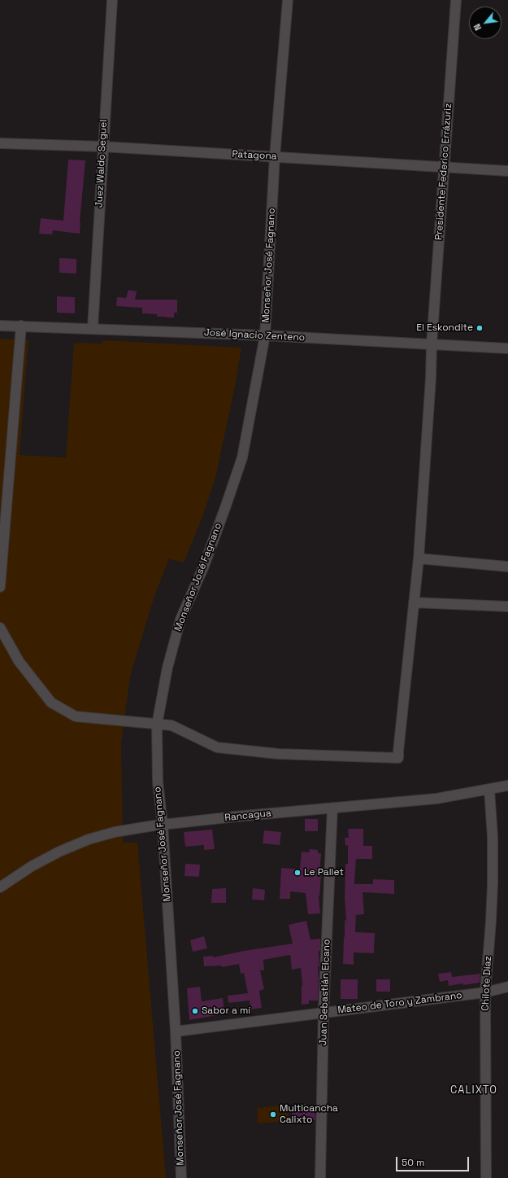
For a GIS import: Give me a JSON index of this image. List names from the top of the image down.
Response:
{
  "streets": {
    "street": [
      "Patagona",
      "Juez Waldo Seguel",
      "Presidente Federico Errázuriz",
      "Monseñor José Fagnano",
      "José Ignacio Zenteno",
      "Rancagua",
      "Chilote Díaz",
      "Juan Sebastián Elcano",
      "Mateo de Toro y Zambrano"
    ]
  },
  "crossings": [
    ["Patagona", "Juez Waldo Seguel"],
    ["Patagona", "Presidente Federico Errázuriz"],
    ["Patagona", "Monseñor José Fagnano"],
    ["Juez Waldo Seguel", "José Ignacio Zenteno"],
    ["Presidente Federico Errázuriz", "Monseñor José Fagnano"],
    ["Presidente Federico Errázuriz", "José Ignacio Zenteno"],
    ["Monseñor José Fagnano", "José Ignacio Zenteno"],
    ["Monseñor José Fagnano", "Rancagua"],
    ["Monseñor José Fagnano", "Mateo de Toro y Zambrano"],
    ["Rancagua", "Chilote Díaz"],
    ["Rancagua", "Juan Sebastián Elcano"],
    ["Chilote Díaz", "Mateo de Toro y Zambrano"],
    ["Juan Sebastián Elcano", "Mateo de Toro y Zambrano"]
  ],
  "districts": ["CALIXTO"],
  "places": [
    "El Eskondite",
    "Le Pallet",
    "Sabor a mí",
    "Multicancha Calixto"
  ],
  "scale_bar": "50 m",
  "north": "bottom left"
}
